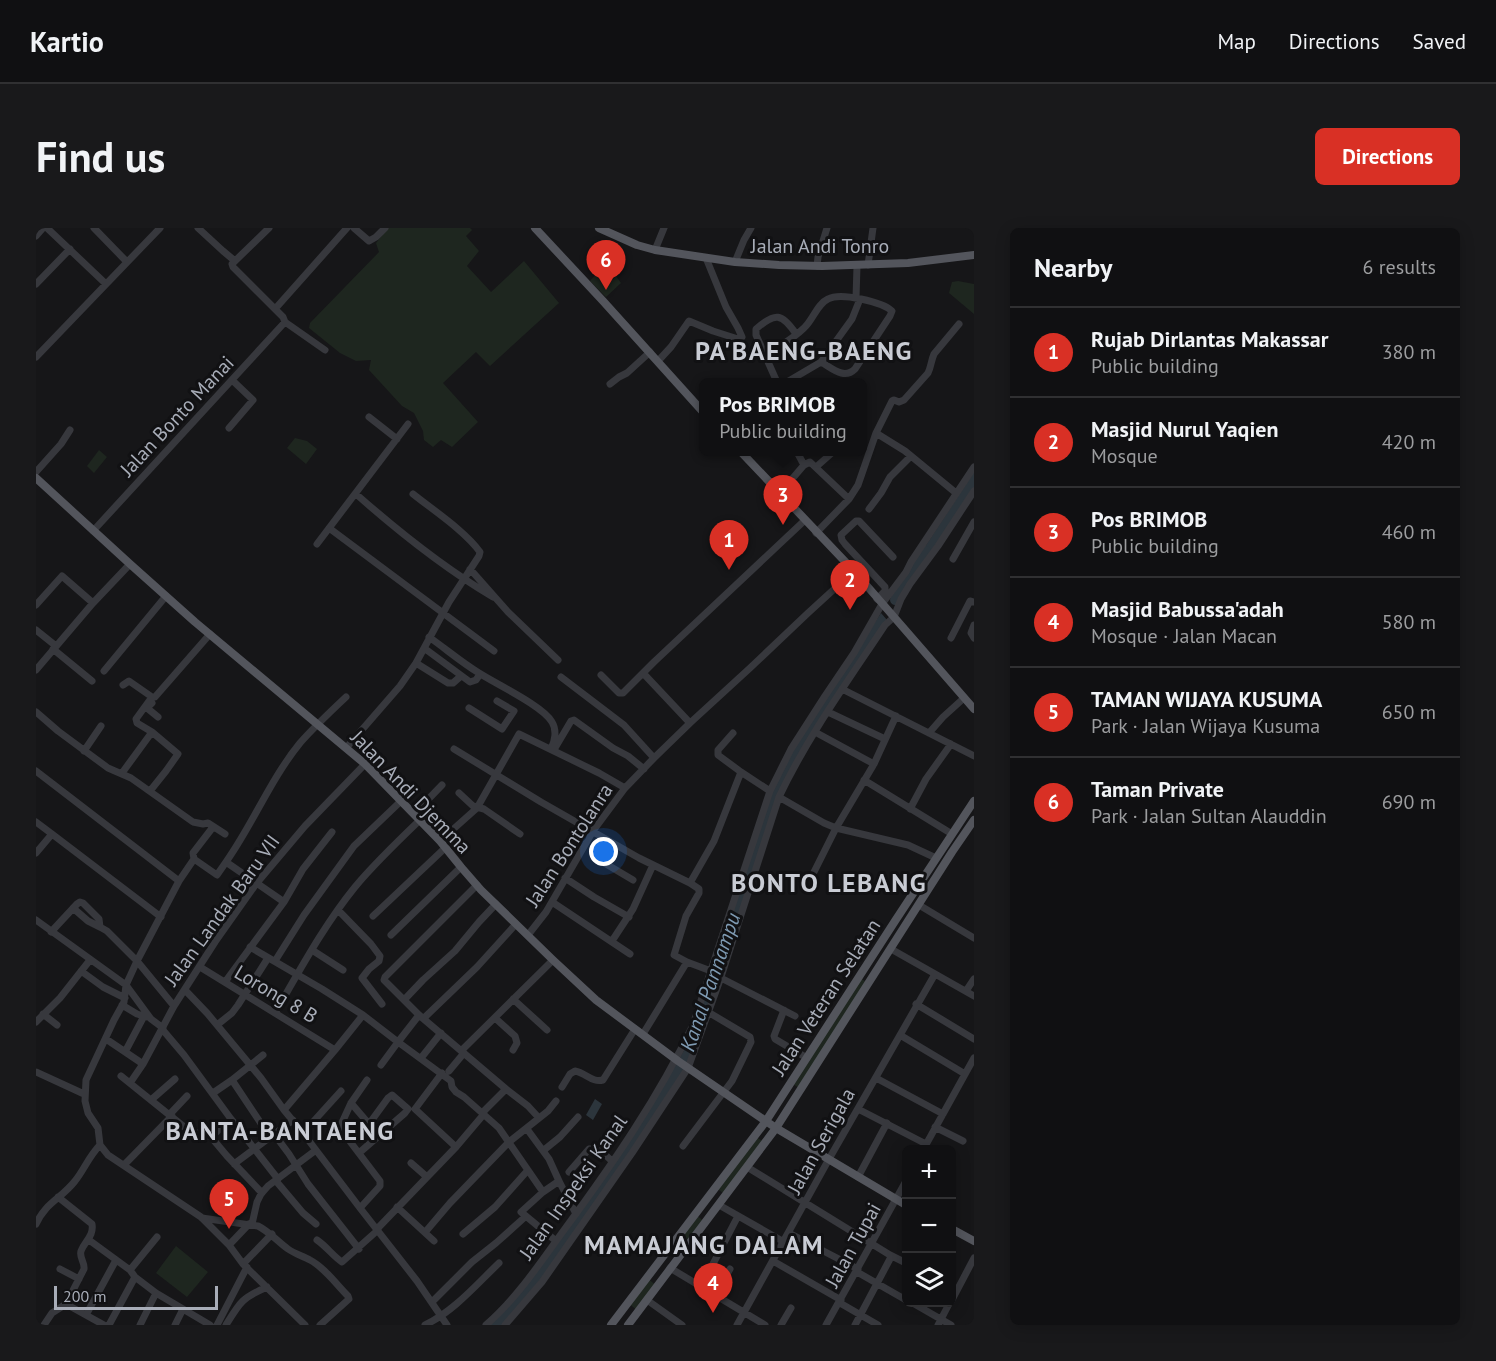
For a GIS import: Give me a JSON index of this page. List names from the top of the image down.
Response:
{
  "streets": {
    "main road": ["Jalan Andi Tonro", "Jalan Andi Djemma", "Jalan Veteran Selatan"],
    "street": [
      "Jalan Bonto Manai",
      "Jalan Bontolanra",
      "Jalan Landak Baru VII",
      "Lorong 8 B",
      "Jalan Serigala",
      "Jalan Inspeksi Kanal",
      "Jalan Tupai"
    ]
  },
  "crossings": [
    ["Jalan Bonto Manai", "Jalan Andi Djemma"],
    ["Jalan Andi Djemma", "Jalan Bontolanra"],
    ["Jalan Andi Djemma", "Jalan Landak Baru VII"],
    ["Jalan Andi Djemma", "Jalan Veteran Selatan"],
    ["Jalan Andi Djemma", "Jalan Inspeksi Kanal"],
    ["Jalan Landak Baru VII", "Lorong 8 B"]
  ],
  "districts": [
    "PA'BAENG-BAENG",
    "BONTO LEBANG",
    "BANTA-BANTAENG",
    "MAMAJANG DALAM"
  ],
  "water": ["Kanal Pannampu"],
  "scale_bar": "200 m",
  "page": {
    "header": "Kartio",
    "nav": ["Map", "Directions", "Saved"],
    "buttons": "Directions",
    "title": "Find us",
    "heading": ["Nearby", "6 results"],
    "pins": [
      "6",
      "3",
      "1",
      "2",
      "5",
      "4"
    ],
    "list": [
      {
        "mark": "1",
        "name": "Rujab Dirlantas Makassar",
        "note": "Public building",
        "value": "380 m"
      },
      {
        "mark": "2",
        "name": "Masjid Nurul Yaqien",
        "note": "Mosque",
        "value": "420 m"
      },
      {
        "mark": "3",
        "name": "Pos BRIMOB",
        "note": "Public building",
        "value": "460 m"
      },
      {
        "mark": "4",
        "name": "Masjid Babussa'adah",
        "note": "Mosque · Jalan Macan",
        "value": "580 m"
      },
      {
        "mark": "5",
        "name": "TAMAN WIJAYA KUSUMA",
        "note": "Park · Jalan Wijaya Kusuma",
        "value": "650 m"
      },
      {
        "mark": "6",
        "name": "Taman Private",
        "note": "Park · Jalan Sultan Alauddin",
        "value": "690 m"
      }
    ],
    "popup": ["Pos BRIMOB", "Public building"],
    "map_buttons": ["+", "−"],
    "scale": "200 m"
  }
}
